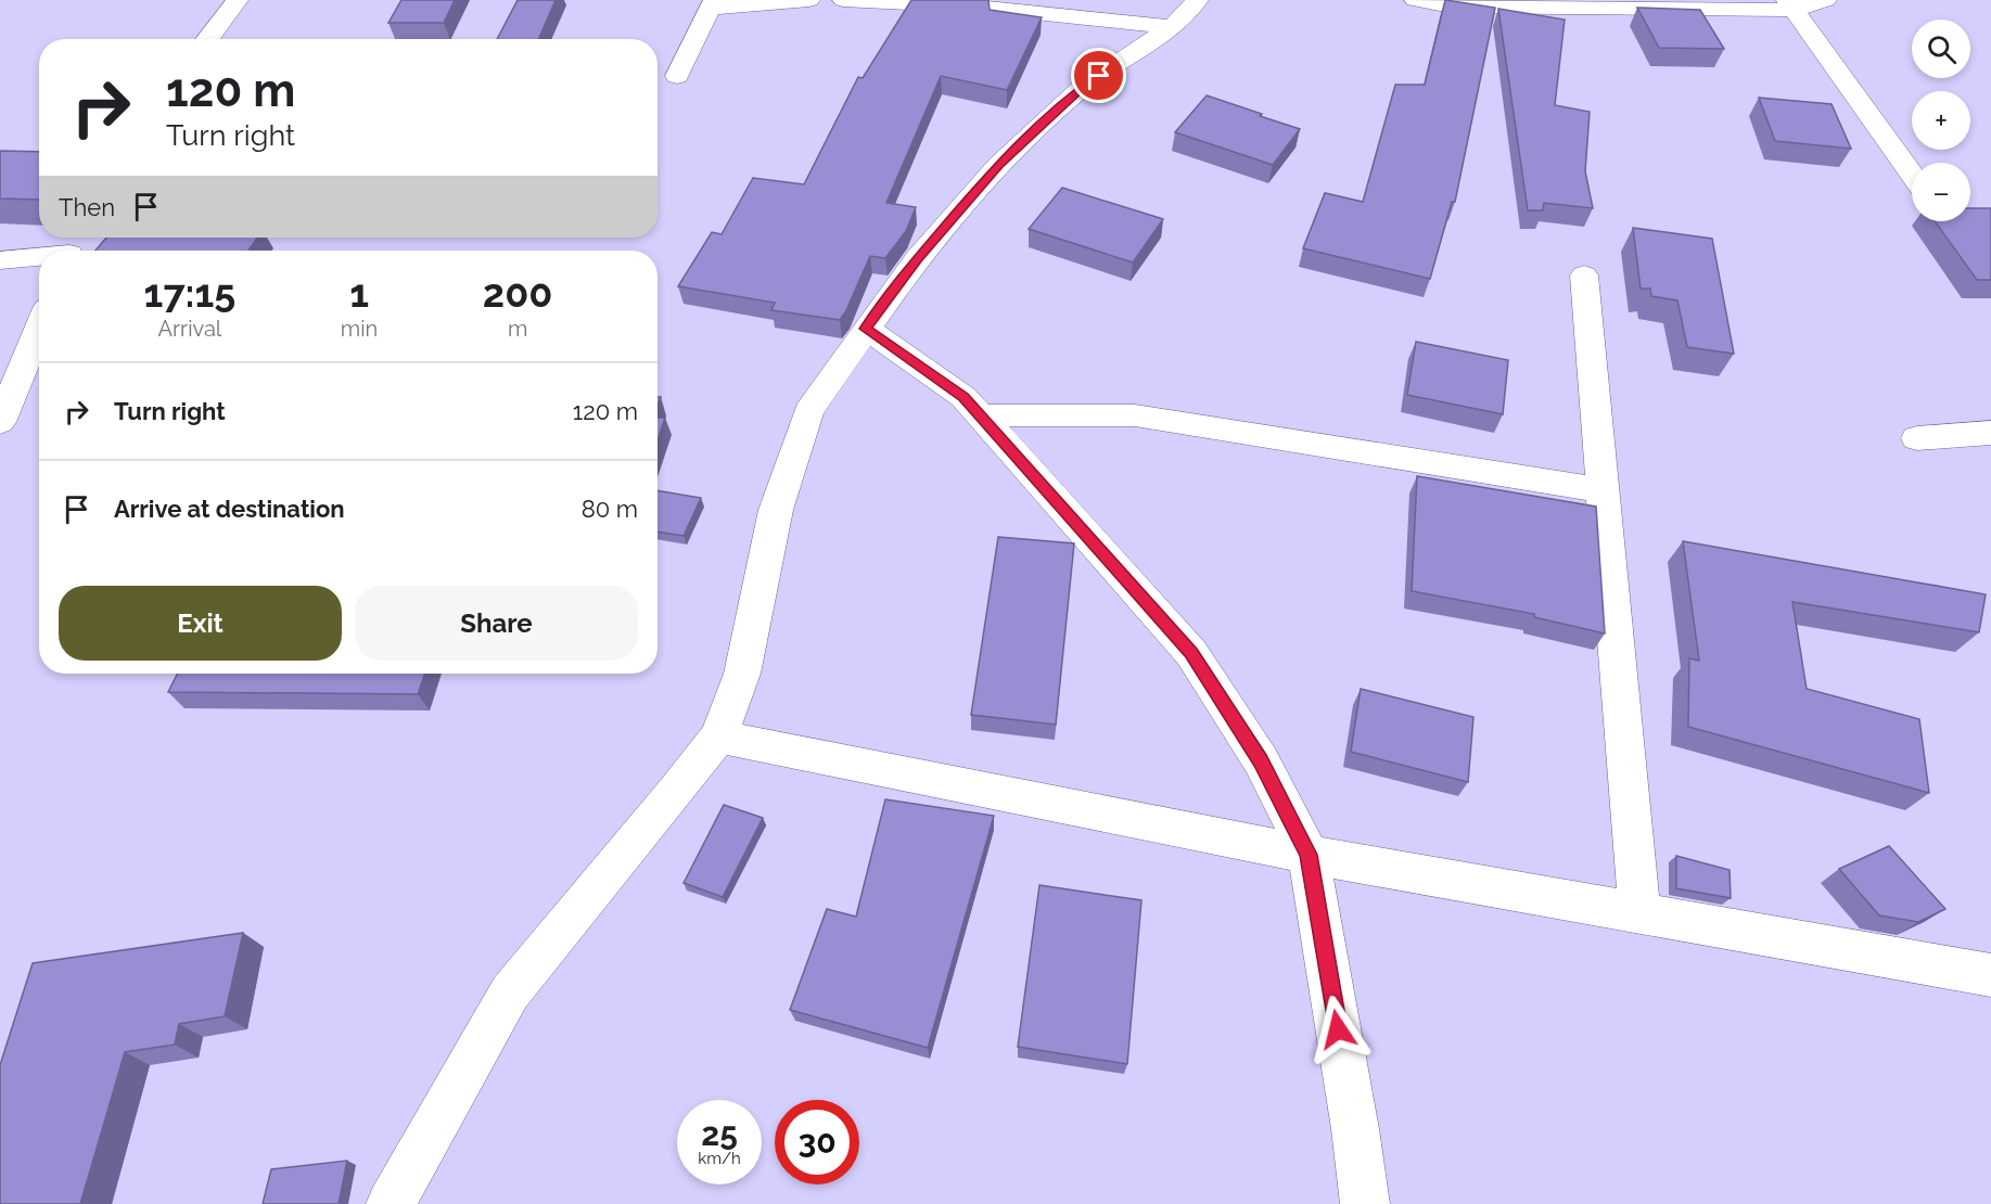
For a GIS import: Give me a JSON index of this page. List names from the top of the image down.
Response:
{
  "page": {
    "map_buttons": ["+", "−"],
    "turn": ["120 m", "Turn right"],
    "then": "Then",
    "eta": [
      "17:15",
      "Arrival",
      "1",
      "min",
      "200",
      "m"
    ],
    "list": [
      {
        "name": "Turn right",
        "value": "120 m"
      },
      {
        "name": "Arrive at destination",
        "value": "80 m"
      }
    ],
    "buttons": ["Exit", "Share"],
    "speed": "25 km/h",
    "limit": "30"
  }
}
